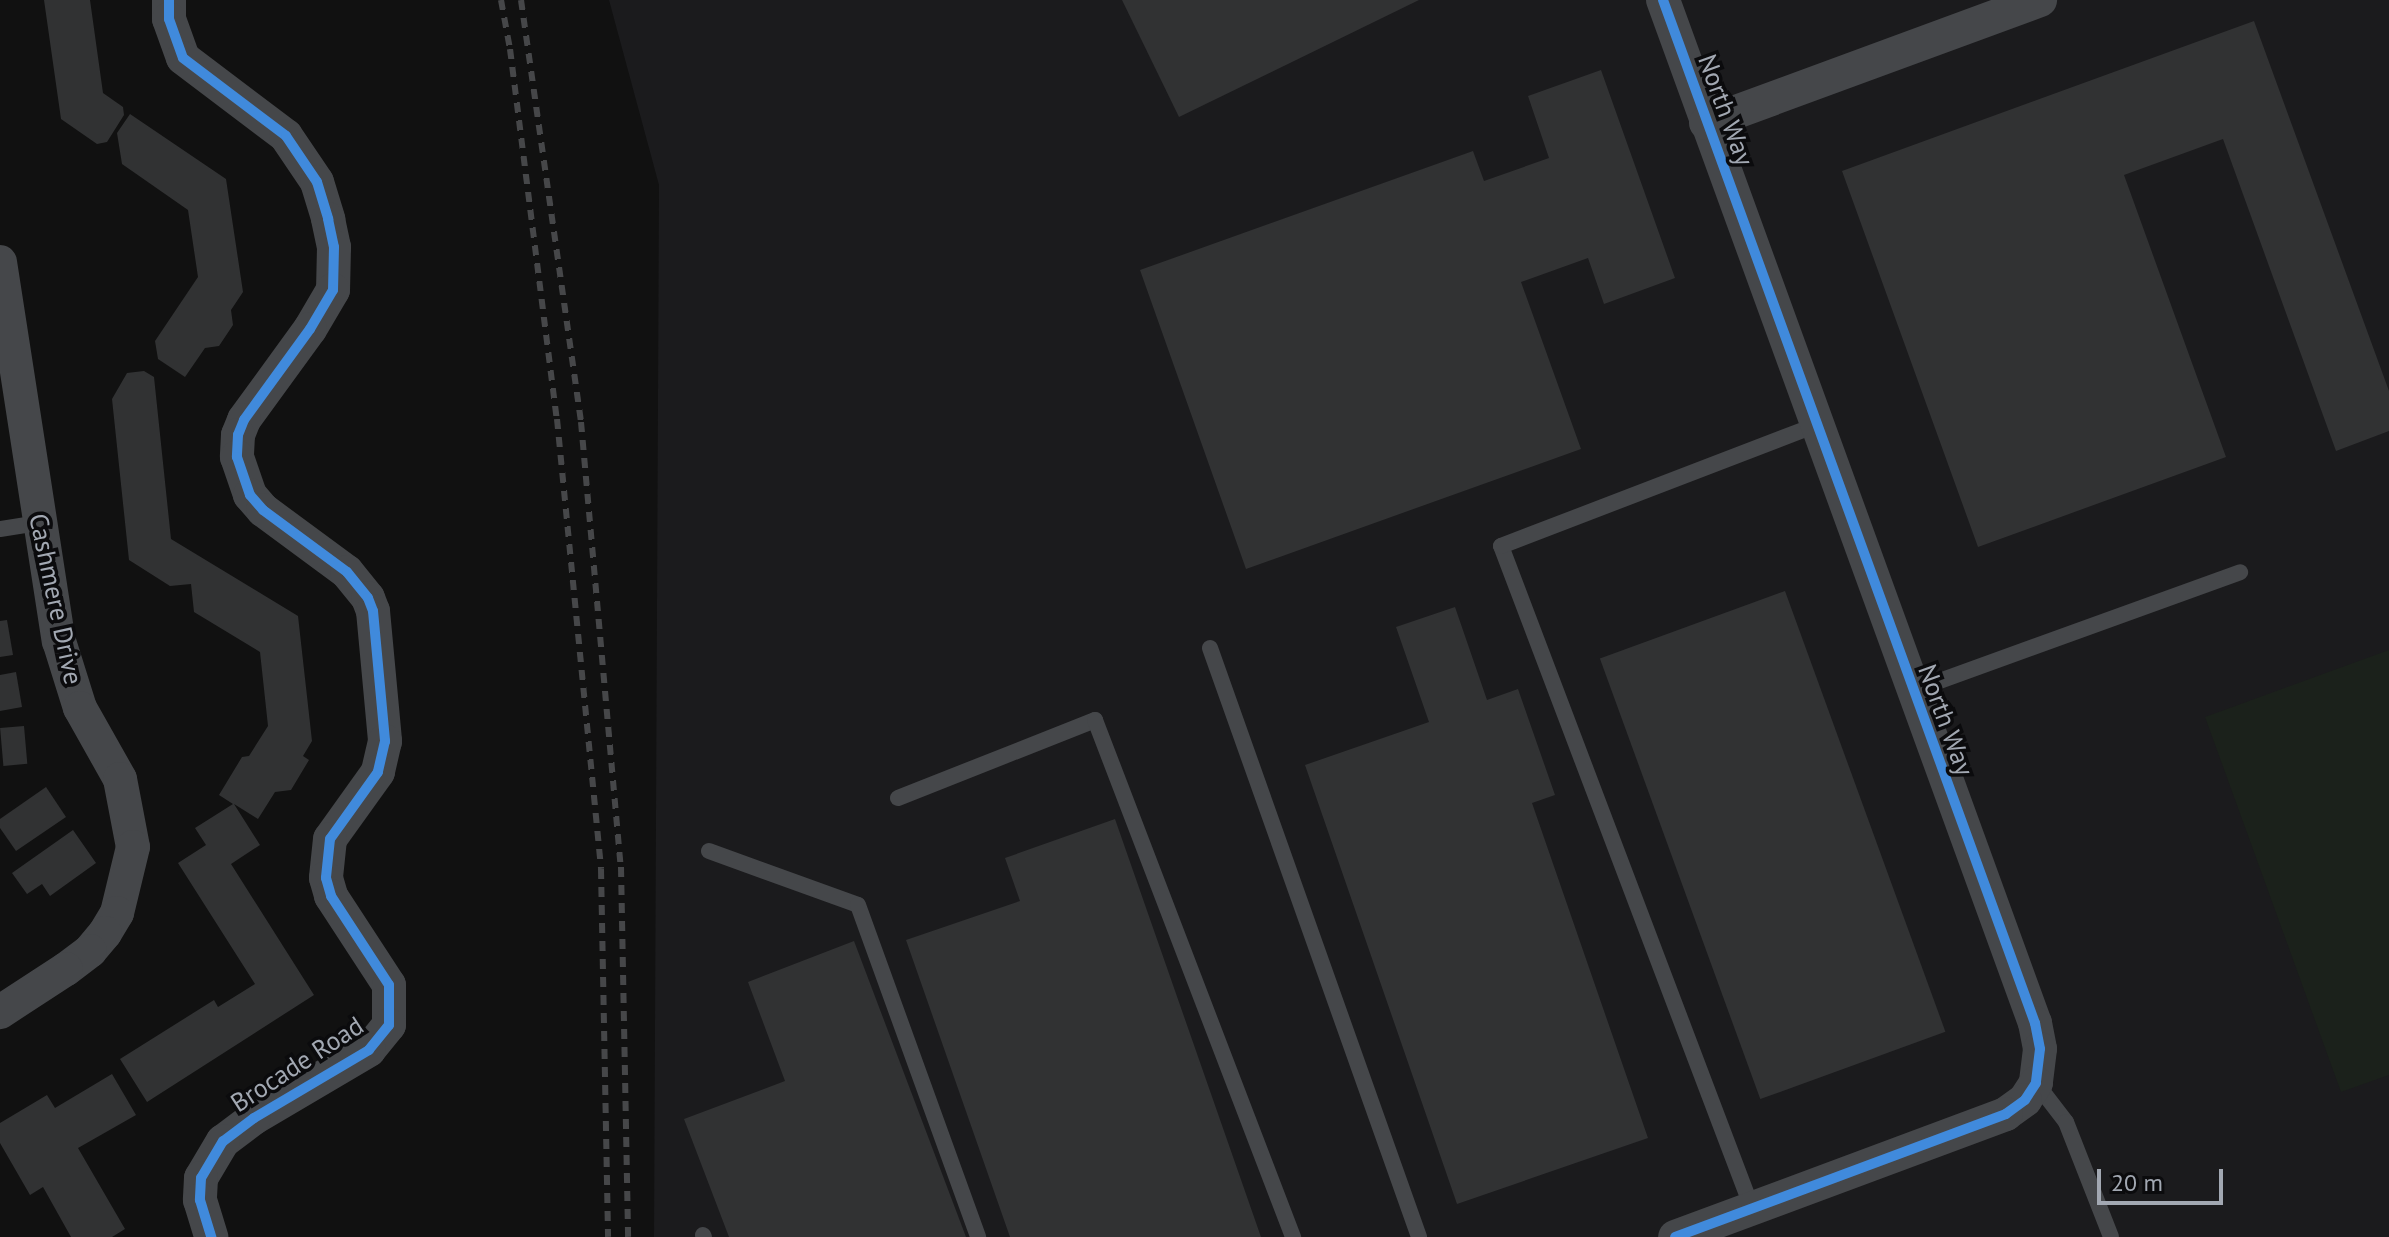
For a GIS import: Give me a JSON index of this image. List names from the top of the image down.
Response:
{
  "streets": {
    "street": ["North Way", "Cashmere Drive", "Brocade Road"]
  },
  "scale_bar": "20 m"
}
